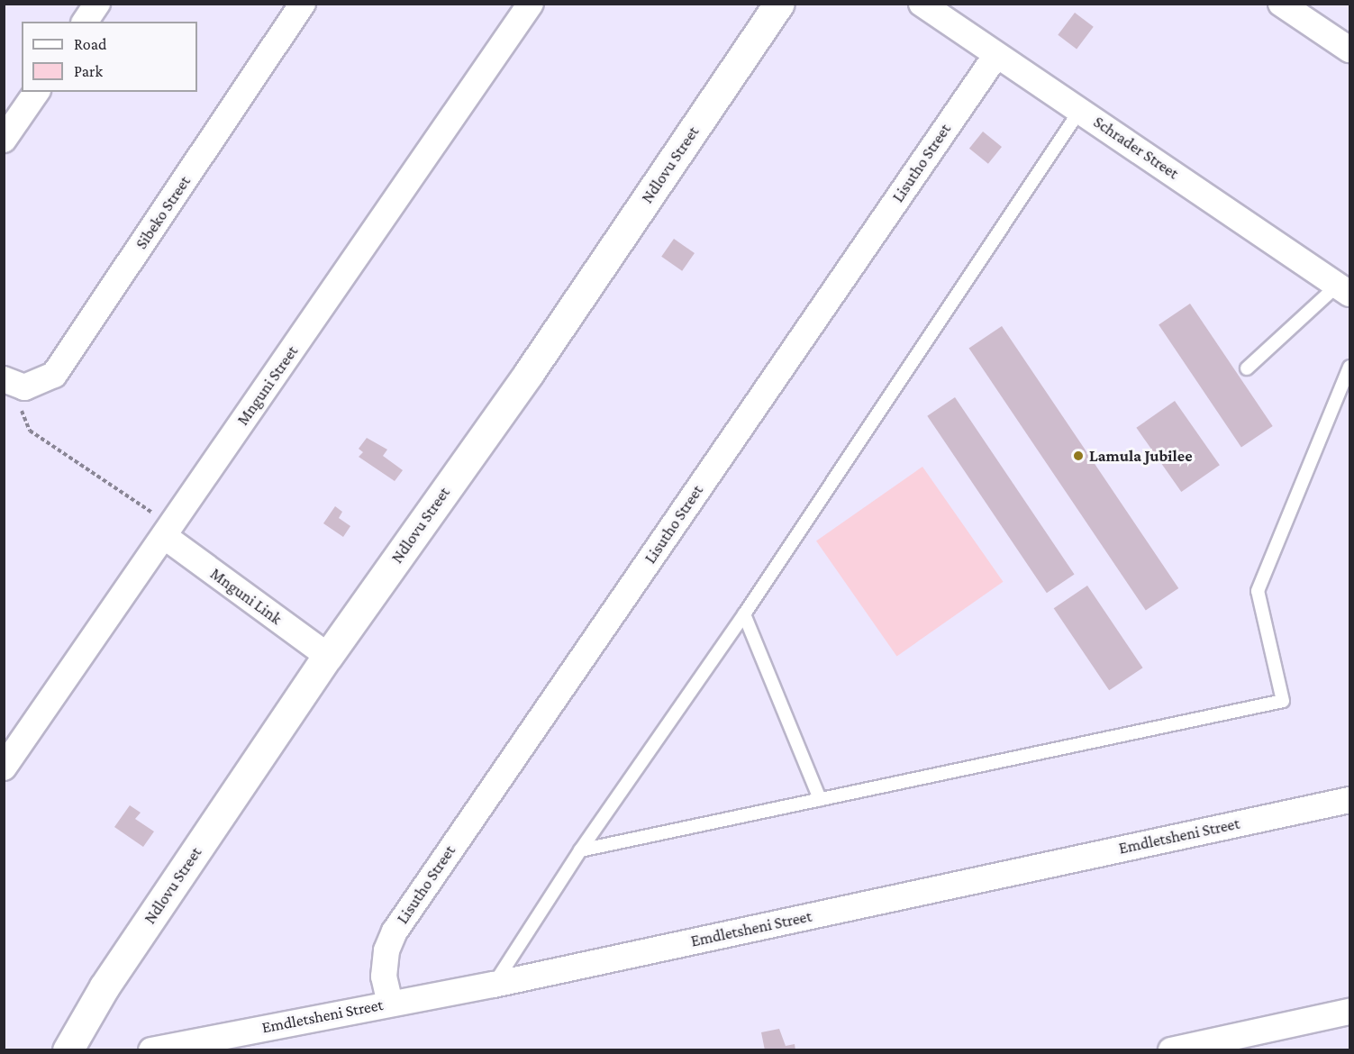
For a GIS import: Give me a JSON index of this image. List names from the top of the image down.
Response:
{
  "streets": {
    "street": [
      "Schrader Street",
      "Lisutho Street",
      "Ndlovu Street",
      "Sibeko Street",
      "Mnguni Street",
      "Mnguni Link",
      "Emdletsheni Street"
    ]
  },
  "crossings": [
    ["Schrader Street", "Lisutho Street"],
    ["Lisutho Street", "Emdletsheni Street"],
    ["Ndlovu Street", "Mnguni Link"],
    ["Mnguni Street", "Mnguni Link"]
  ],
  "places": ["Lamula Jubilee"],
  "legend": ["Road", "Park"]
}
